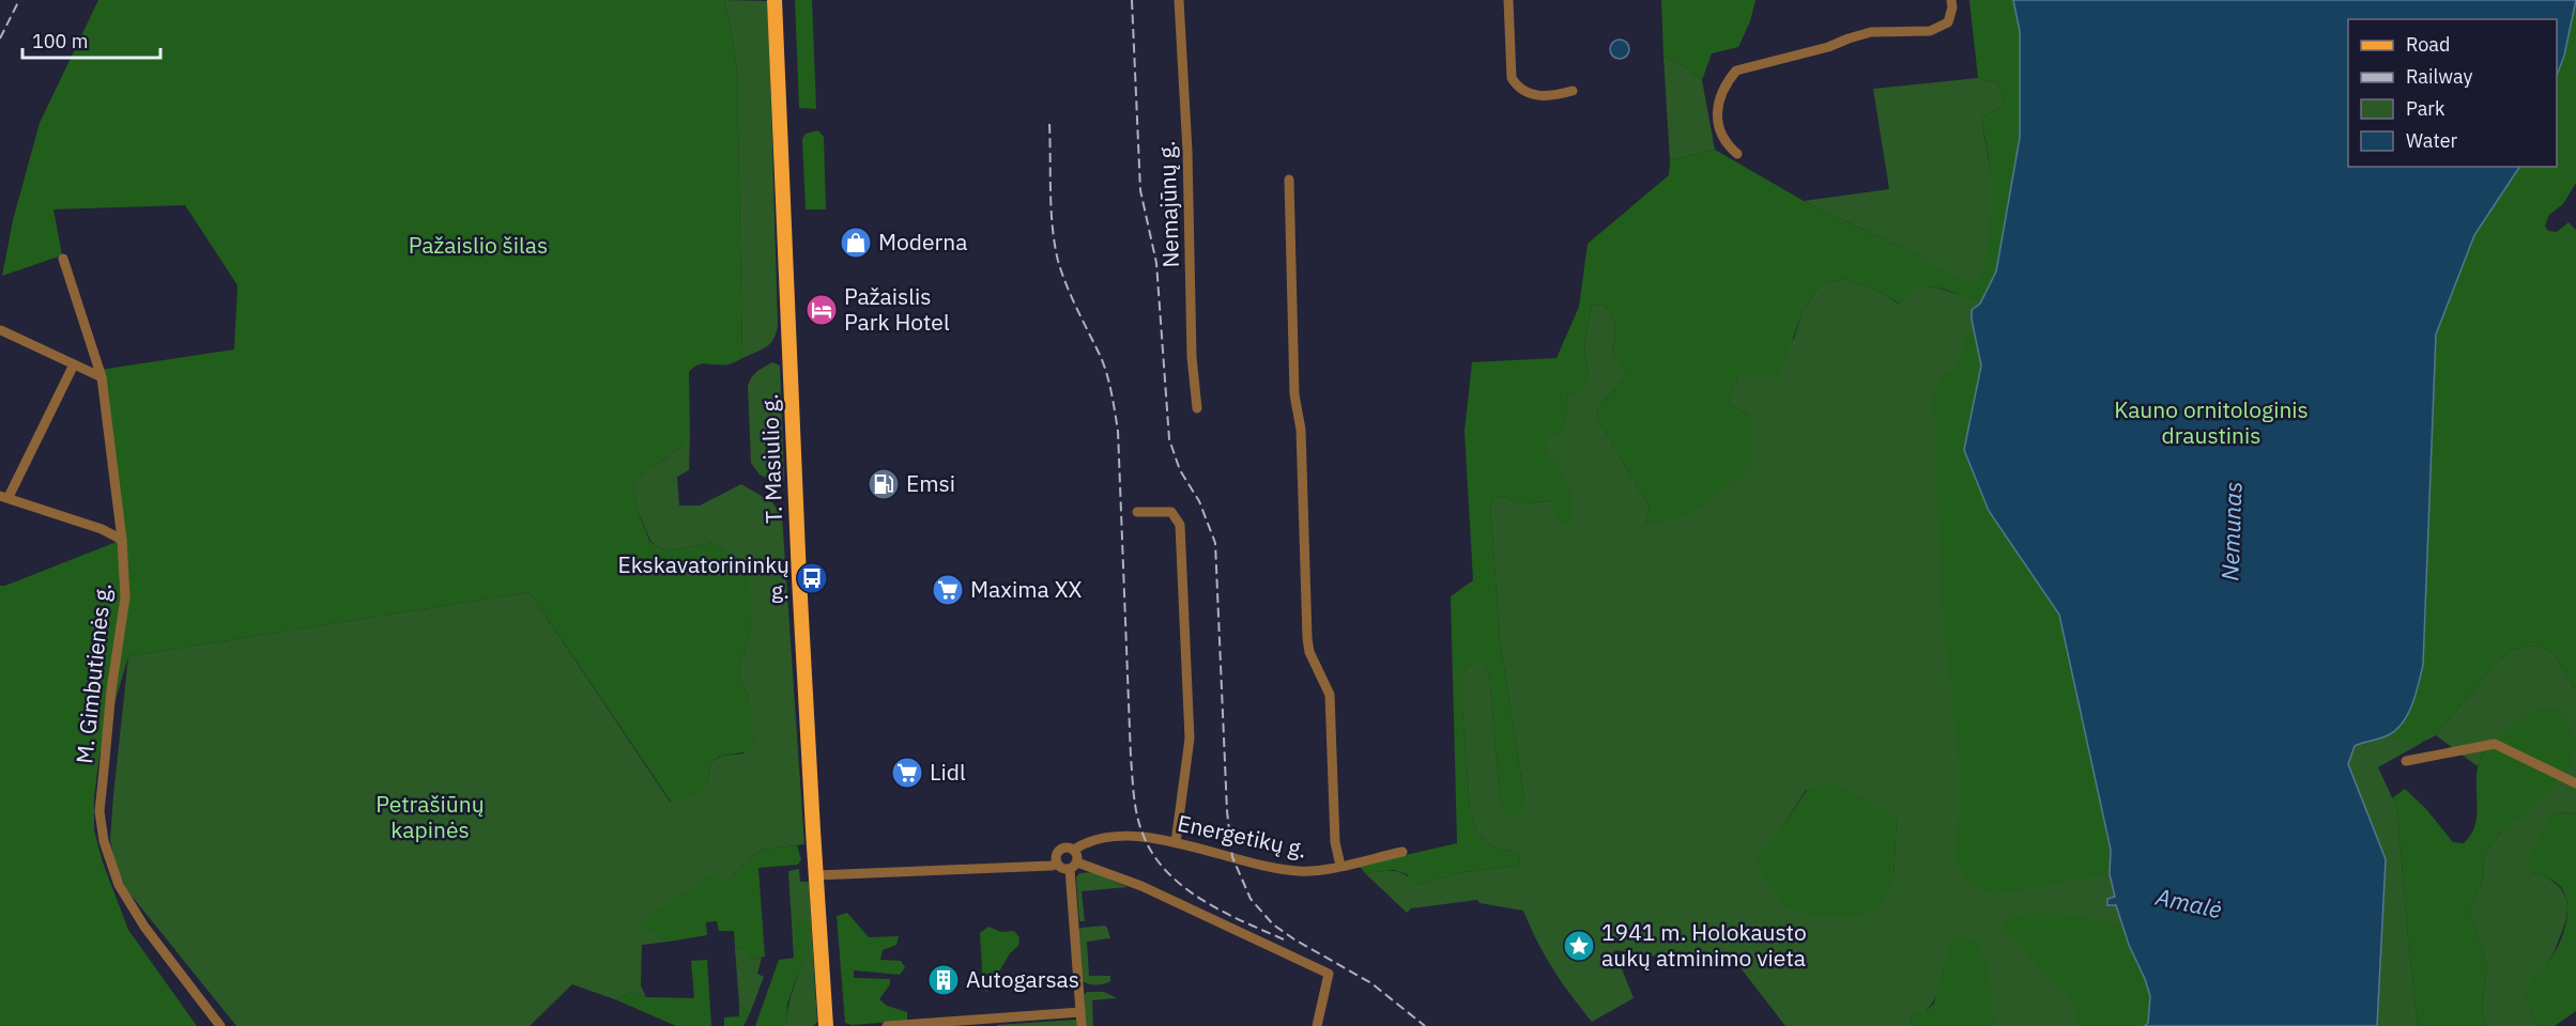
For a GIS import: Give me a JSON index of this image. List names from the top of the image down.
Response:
{
  "streets": {
    "main road": ["T. Masiulio g."],
    "street": ["Nemajūnų g.", "M. Gimbutienės g.", "Energetikų g."]
  },
  "water": ["Nemunas", "Amalė"],
  "parks": ["Pažaislio šilas", "Kauno ornitologinis draustinis", "Petrašiūnų kapinės"],
  "places": {
    "shop": ["Moderna"],
    "hotel": ["Pažaislis Park Hotel"],
    "fuel station": ["Emsi"],
    "bus stop": ["Ekskavatorininkų g."],
    "supermarket": ["Maxima XX", "Lidl"],
    "place": ["1941 m. Holokausto aukų atminimo vieta"],
    "building": ["Autogarsas"]
  },
  "legend": [
    "Road",
    "Railway",
    "Park",
    "Water"
  ],
  "scale_bar": "100 m"
}
